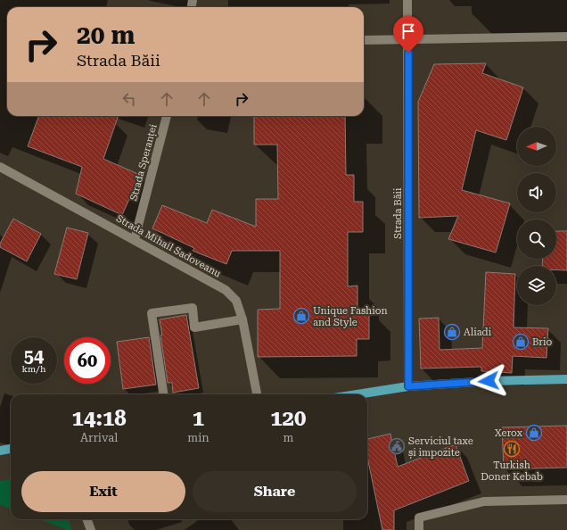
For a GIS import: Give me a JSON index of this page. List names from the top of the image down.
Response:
{
  "streets": {
    "street": ["Strada Speranței", "Strada Băii", "Strada Mihail Sadoveanu"]
  },
  "crossings": [
    ["Strada Speranței", "Strada Mihail Sadoveanu"]
  ],
  "places": {
    "shop": [
      "Unique Fashion and Style",
      "Aliadi",
      "Brio",
      "Xerox"
    ],
    "public building": ["Serviciul taxe și impozite"],
    "restaurant": ["Turkish Doner Kebab"]
  },
  "north": "left",
  "page": {
    "turn": ["20 m", "Strada Băii"],
    "speed": "54 km/h",
    "limit": "60",
    "eta": [
      "14:18",
      "Arrival",
      "1",
      "min",
      "120",
      "m"
    ],
    "buttons": ["Exit", "Share"]
  }
}
